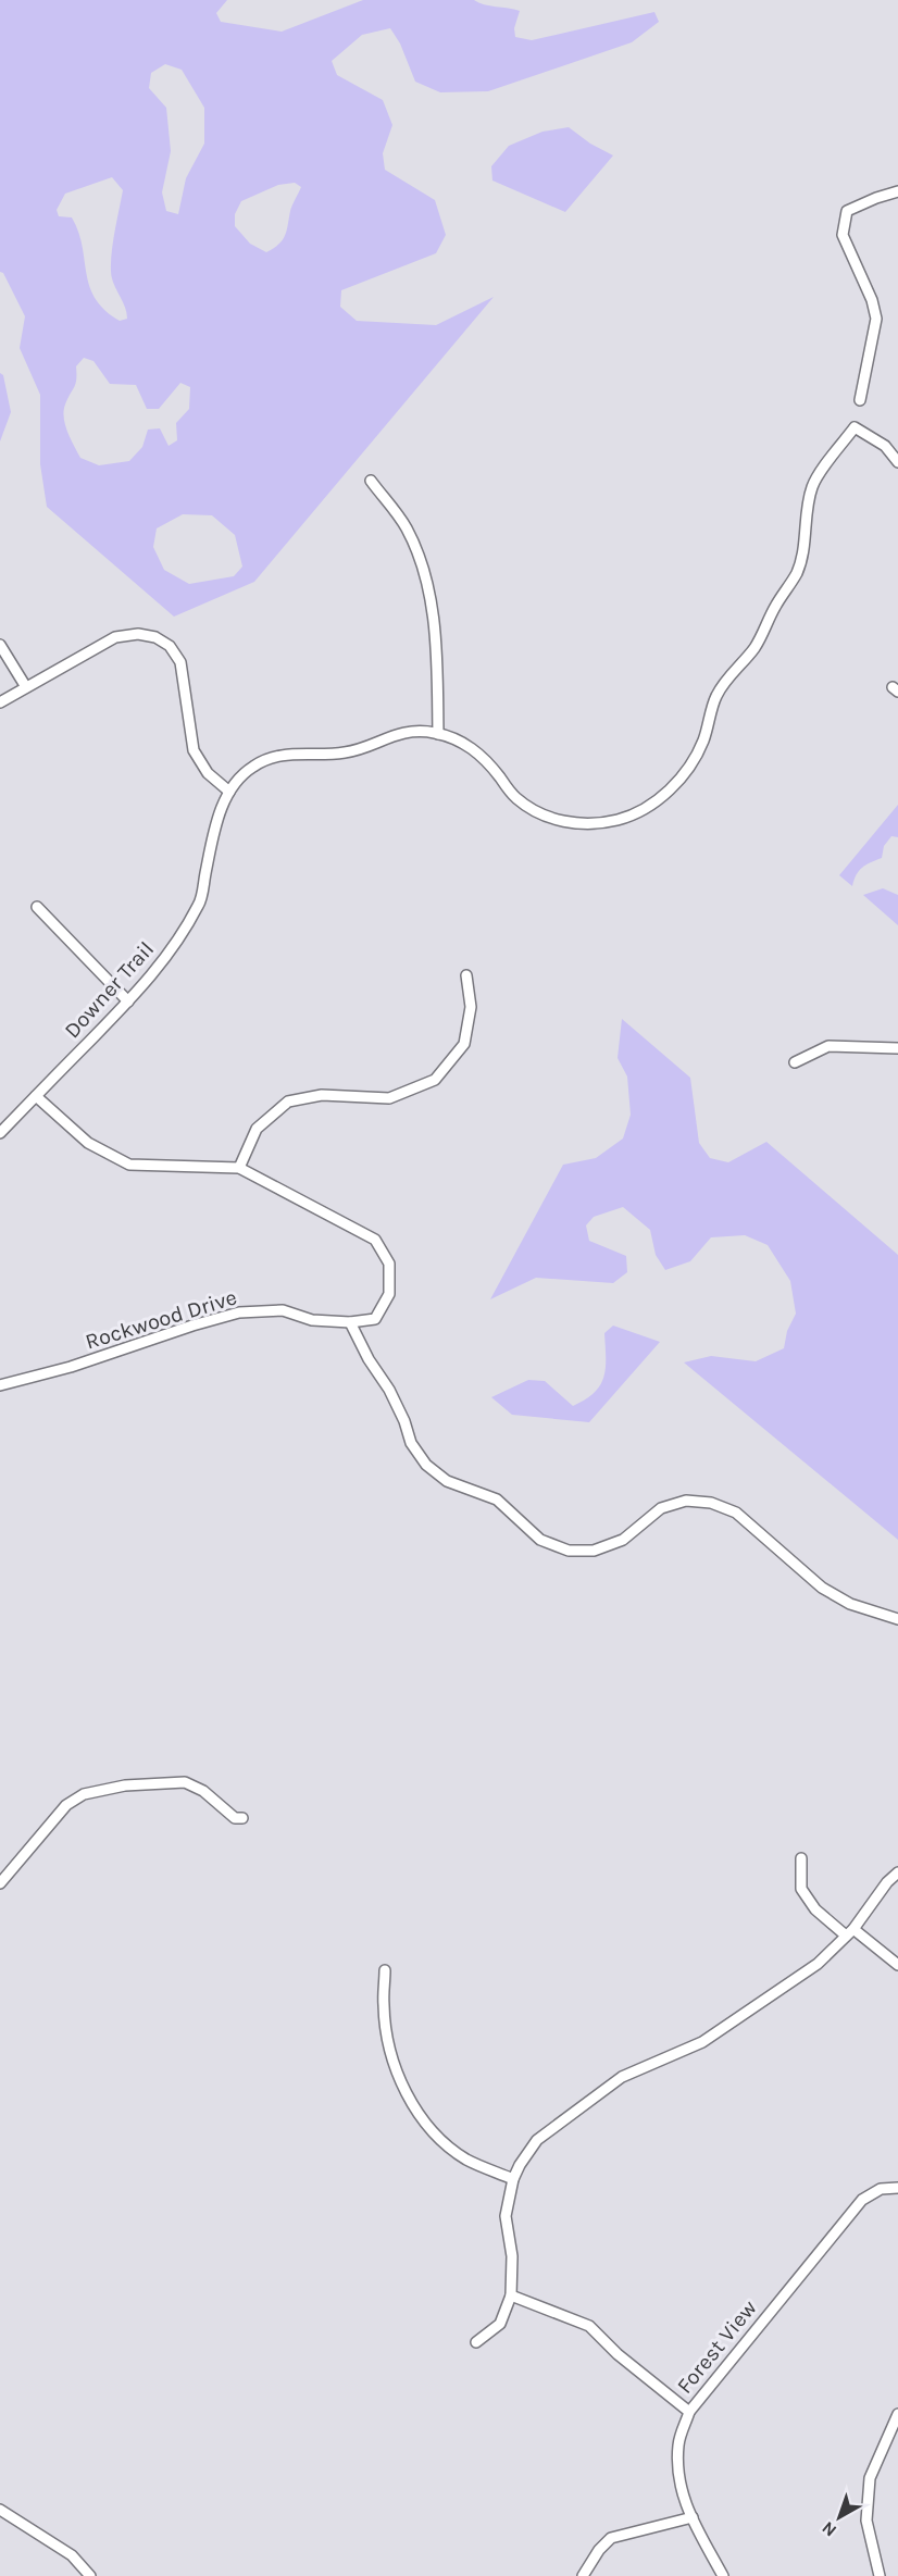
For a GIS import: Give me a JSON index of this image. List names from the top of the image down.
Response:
{
  "streets": {
    "street": ["Downer Trail", "Rockwood Drive", "Forest View"]
  },
  "crossings": [
    ["Downer Trail", "Rockwood Drive"]
  ],
  "north": "bottom left"
}
